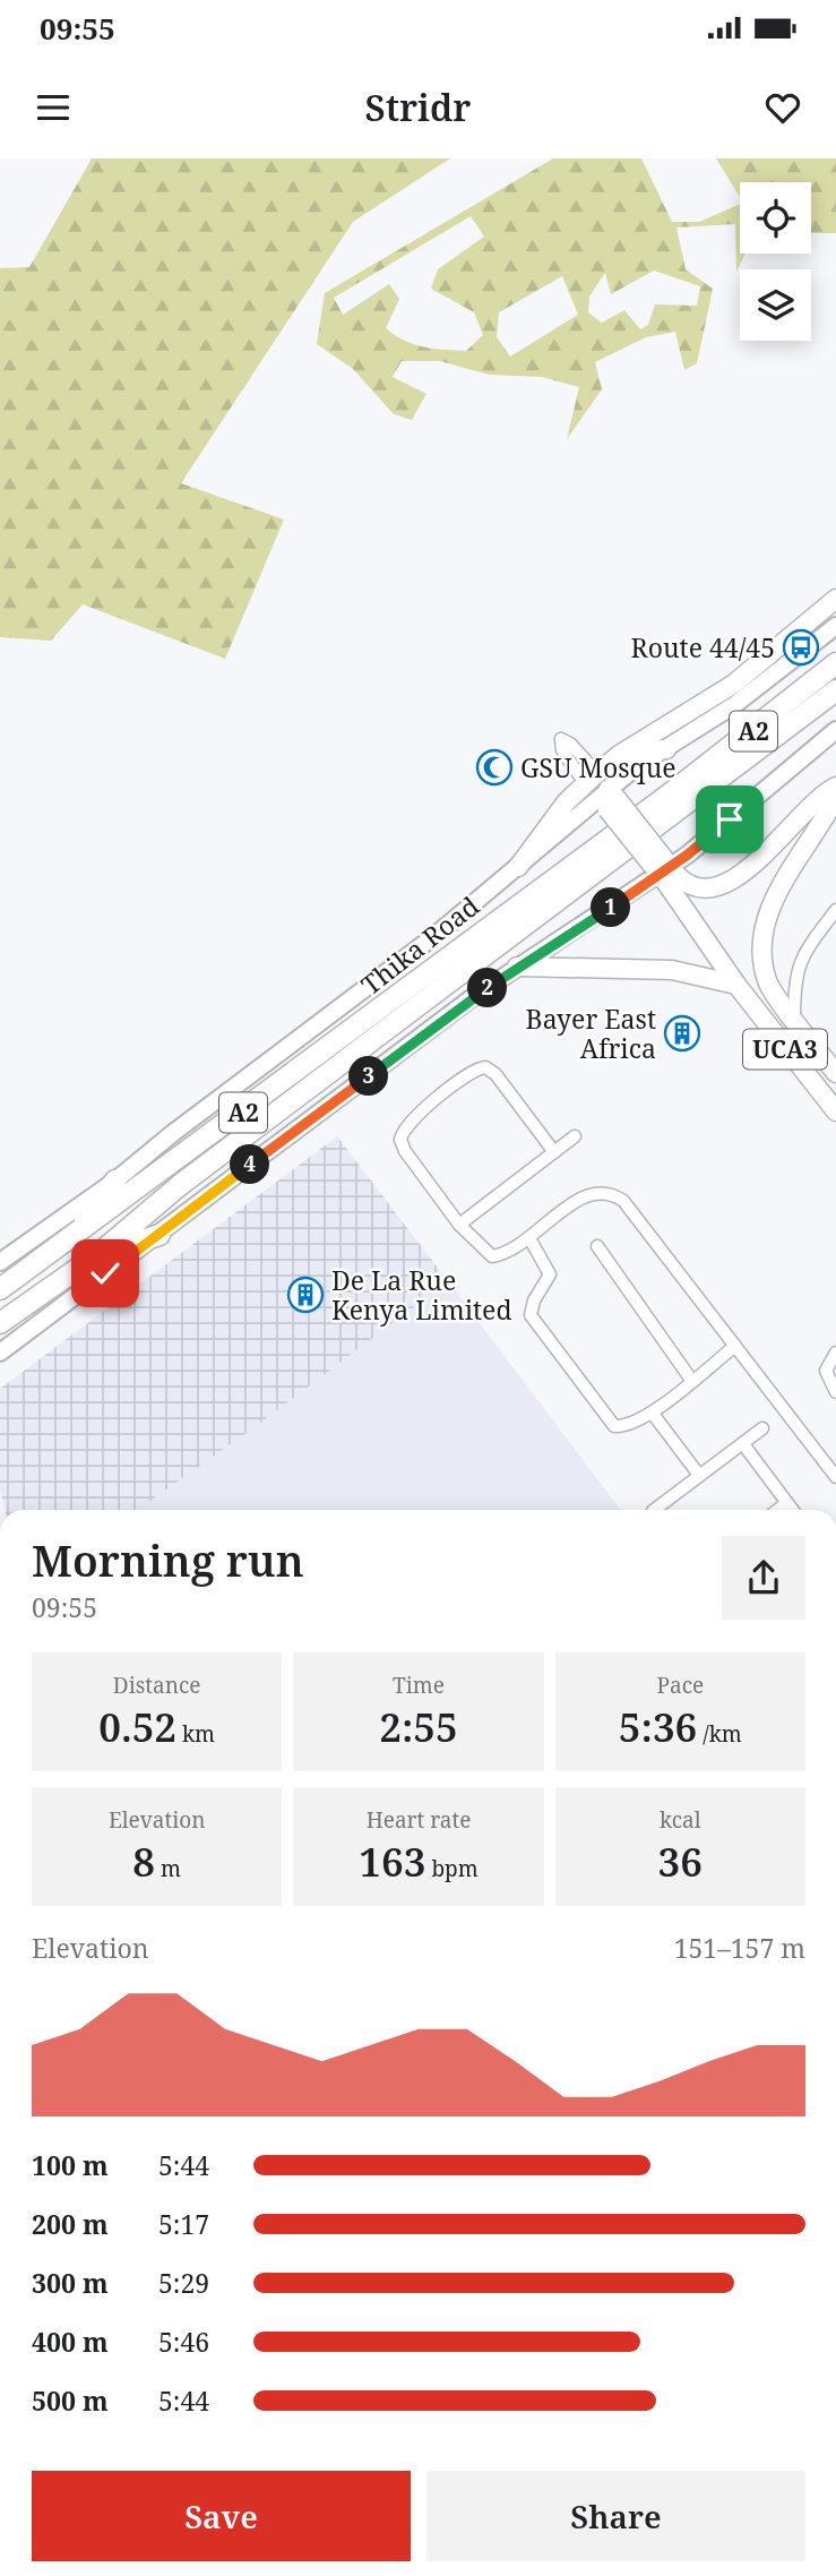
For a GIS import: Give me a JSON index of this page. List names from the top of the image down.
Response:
{
  "streets": {
    "highway": ["A2", "Thika Road"],
    "main road": ["UCA3"]
  },
  "places": {
    "bus stop": ["Route 44/45"],
    "mosque": ["GSU Mosque"],
    "building": ["Bayer East Africa", "De La Rue Kenya Limited"]
  },
  "page": {
    "status": "09:55",
    "header": "Stridr",
    "pins": [
      "1",
      "2",
      "3",
      "4"
    ],
    "heading": ["Morning run", "09:55"],
    "stats": [
      ["Distance", "0.52 km"],
      ["Time", "2:55"],
      ["Pace", "5:36 /km"],
      ["Elevation", "8 m"],
      ["Heart rate", "163 bpm"],
      ["kcal", "36"]
    ],
    "chart": ["Elevation", "151–157 m"],
    "list": [
      {
        "name": "100 m",
        "note": "5:44"
      },
      {
        "name": "200 m",
        "note": "5:17"
      },
      {
        "name": "300 m",
        "note": "5:29"
      },
      {
        "name": "400 m",
        "note": "5:46"
      },
      {
        "name": "500 m",
        "note": "5:44"
      }
    ],
    "buttons": ["Save", "Share"]
  }
}
